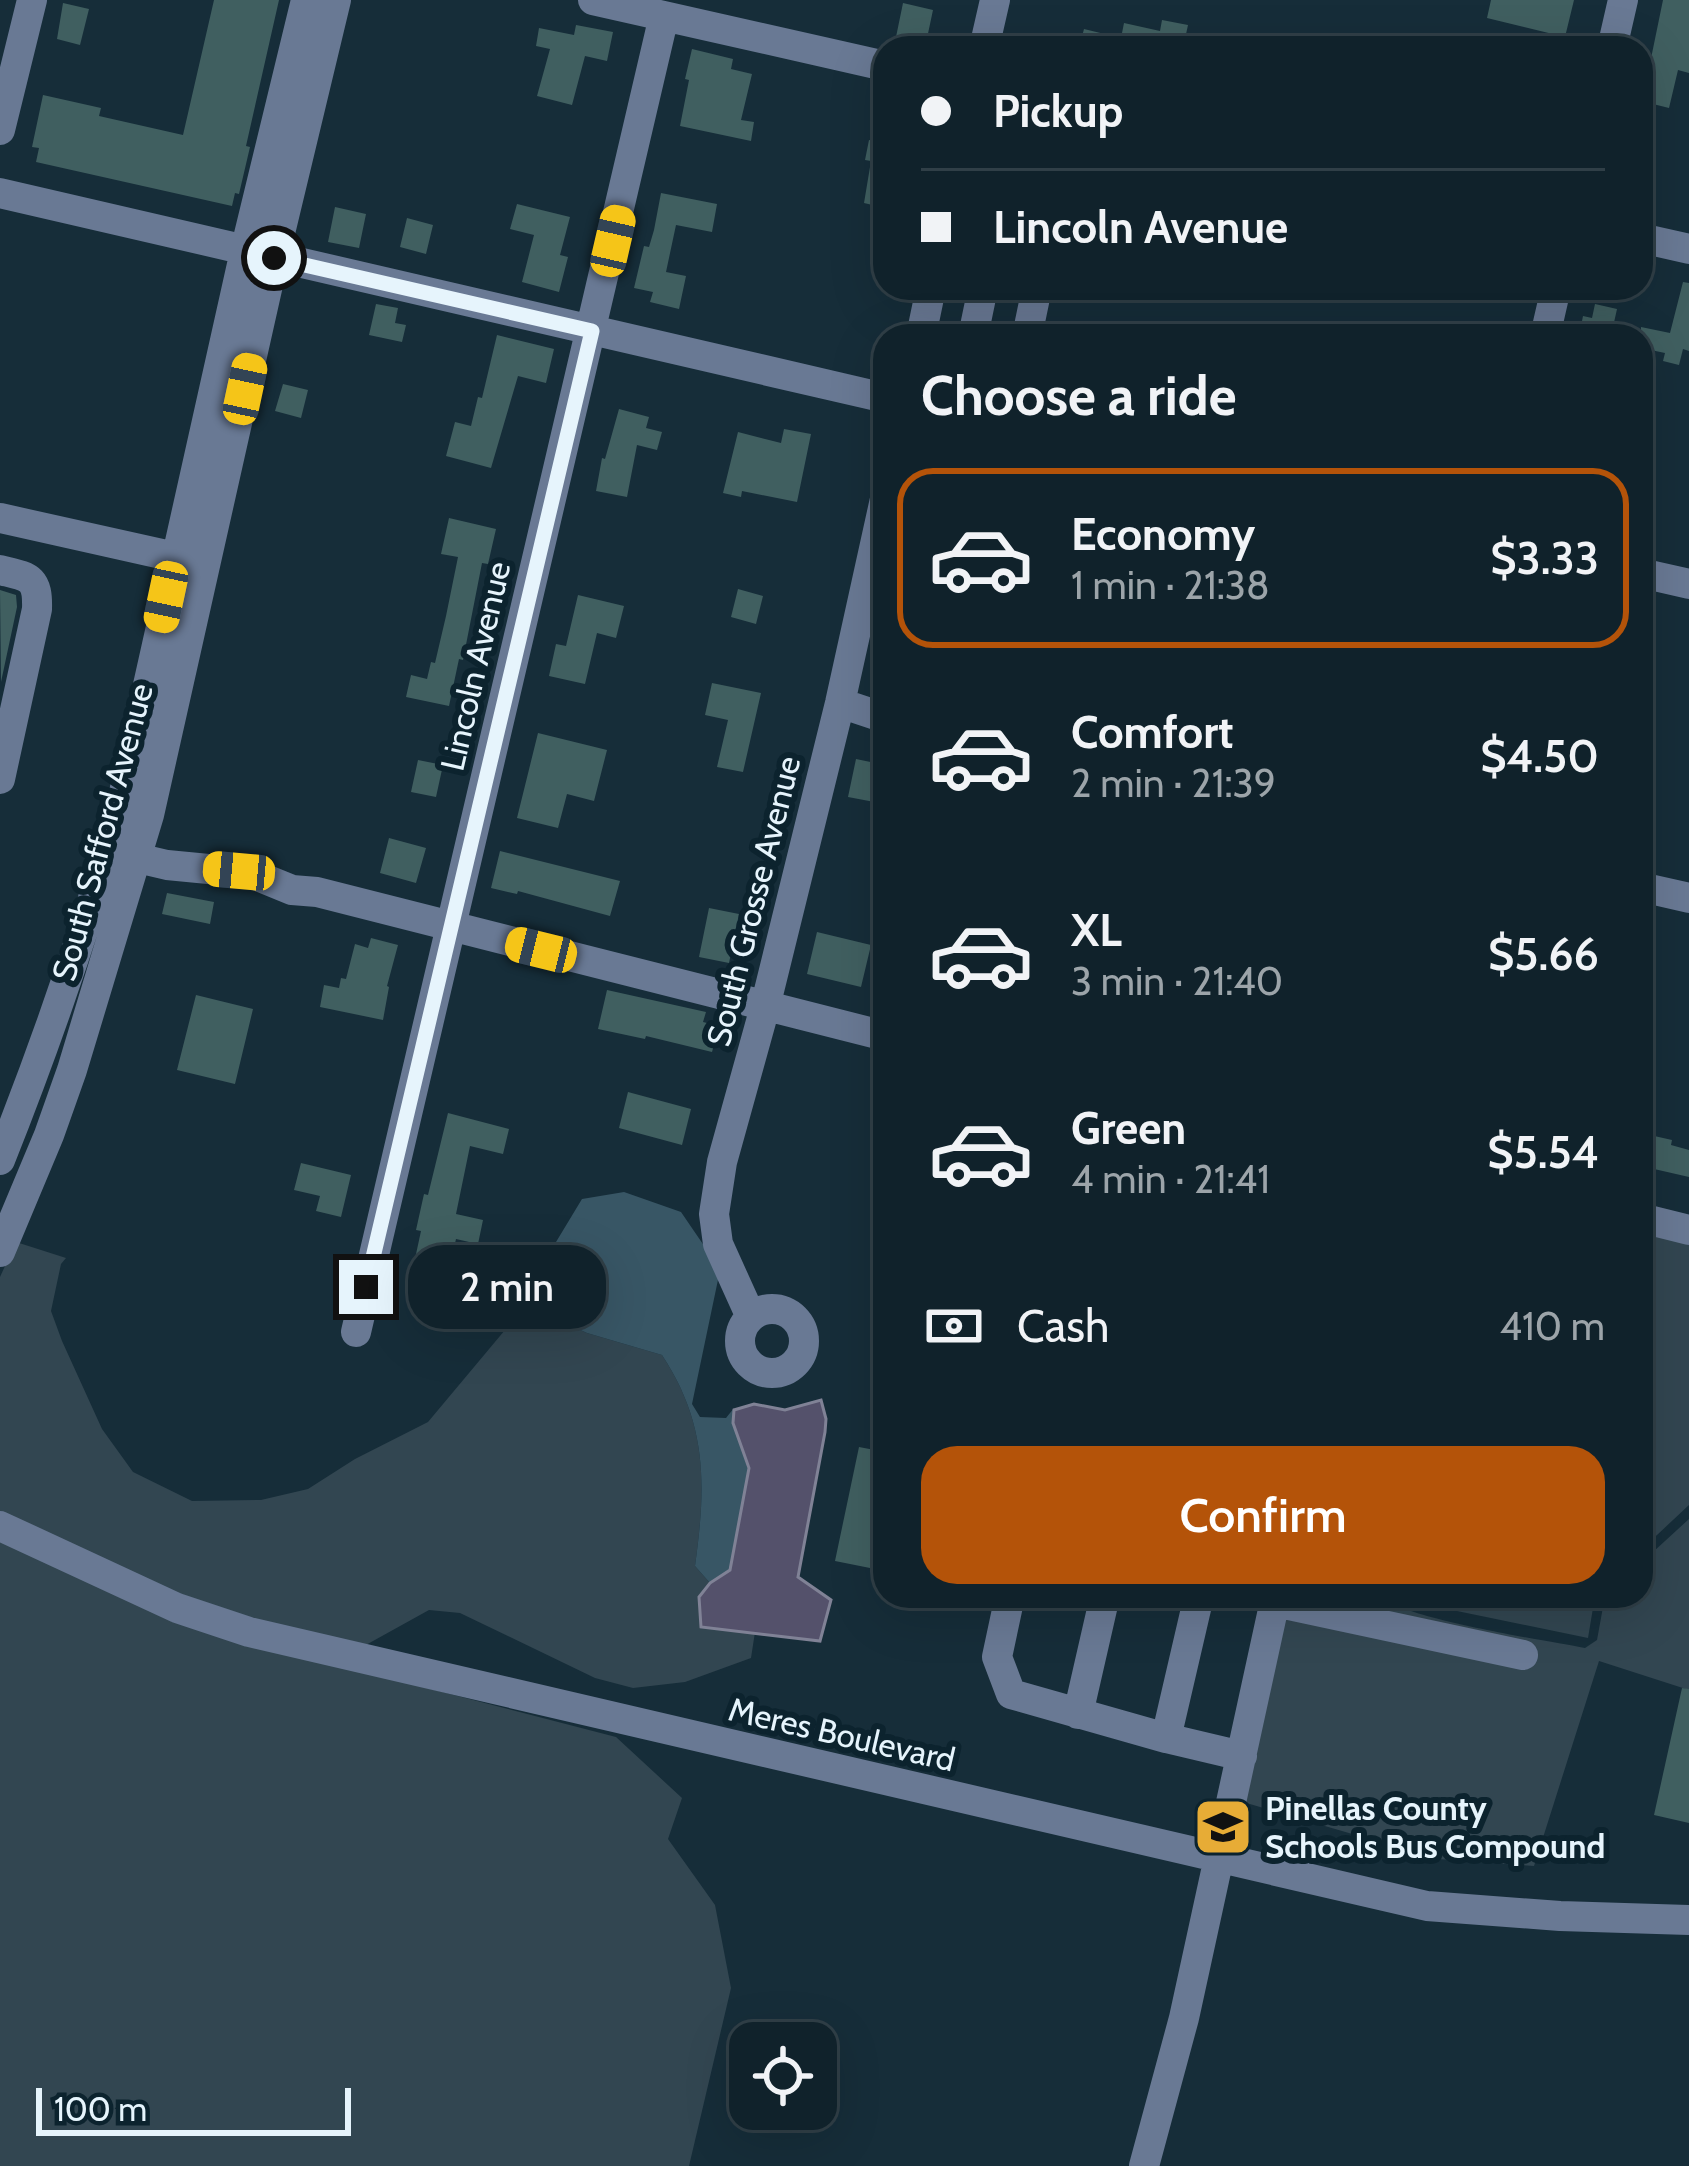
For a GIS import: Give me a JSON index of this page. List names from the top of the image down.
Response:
{
  "streets": {
    "street": [
      "Lincoln Avenue",
      "South Safford Avenue",
      "South Grosse Avenue",
      "Meres Boulevard"
    ]
  },
  "places": {
    "school or university": ["Pinellas County Schools Bus Compound"]
  },
  "scale_bar": "100 m",
  "page": {
    "banner": ["Pickup", "Lincoln Avenue"],
    "heading": "Choose a ride",
    "list": [
      {
        "name": "Economy",
        "note": "1 min · 21:38",
        "value": "$3.33"
      },
      {
        "name": "Comfort",
        "note": "2 min · 21:39",
        "value": "$4.50"
      },
      {
        "name": "XL",
        "note": "3 min · 21:40",
        "value": "$5.66"
      },
      {
        "name": "Green",
        "note": "4 min · 21:41",
        "value": "$5.54"
      }
    ],
    "bubble": "2 min",
    "pay": ["Cash", "410 m"],
    "buttons": "Confirm",
    "scale": "100 m"
  }
}
